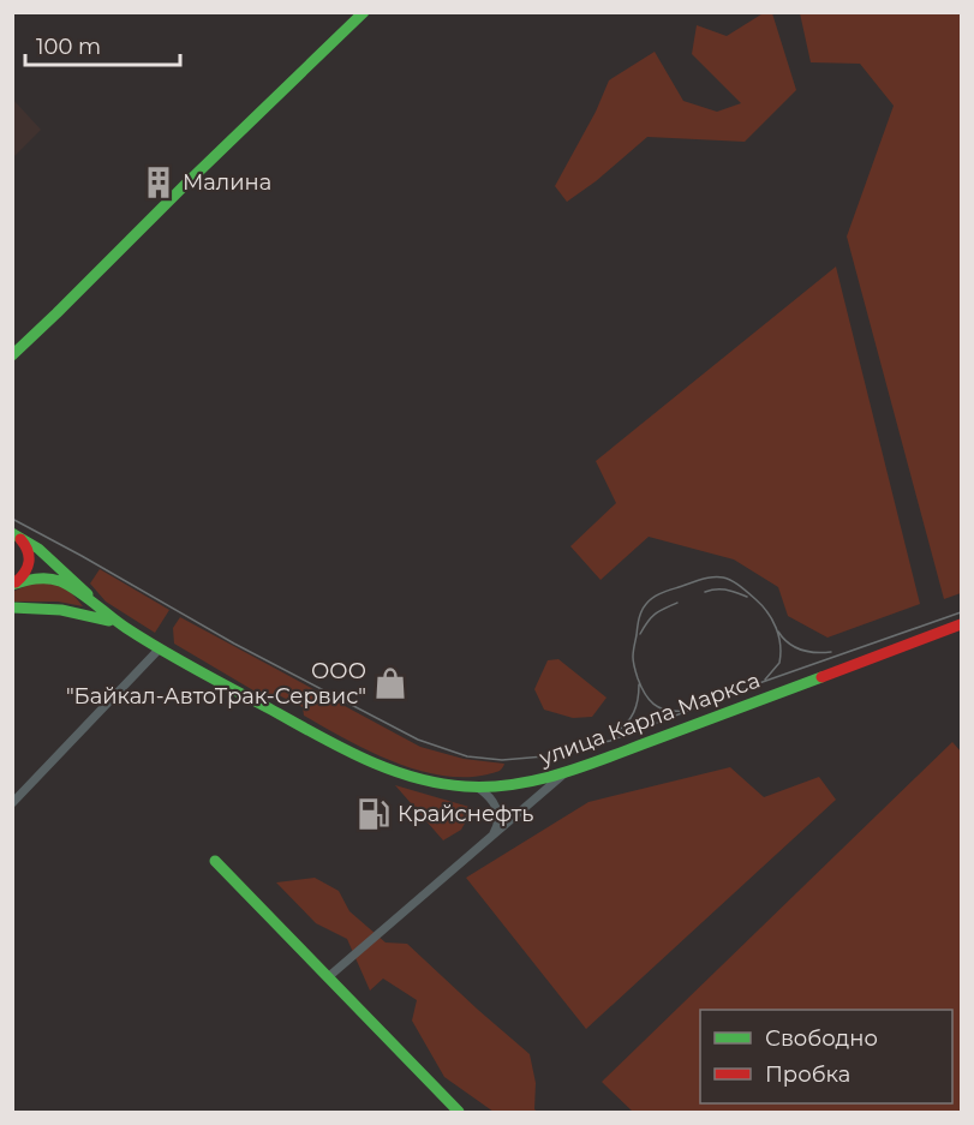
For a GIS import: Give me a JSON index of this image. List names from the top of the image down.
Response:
{
  "streets": {
    "street": ["улица Карла Маркса"]
  },
  "places": {
    "building": ["Малина"],
    "shop": ["ООО \"Байкал-АвтоТрак-Сервис\""],
    "fuel station": ["Крайснефть"]
  },
  "legend": ["Свободно", "Пробка"],
  "scale_bar": "100 m"
}
